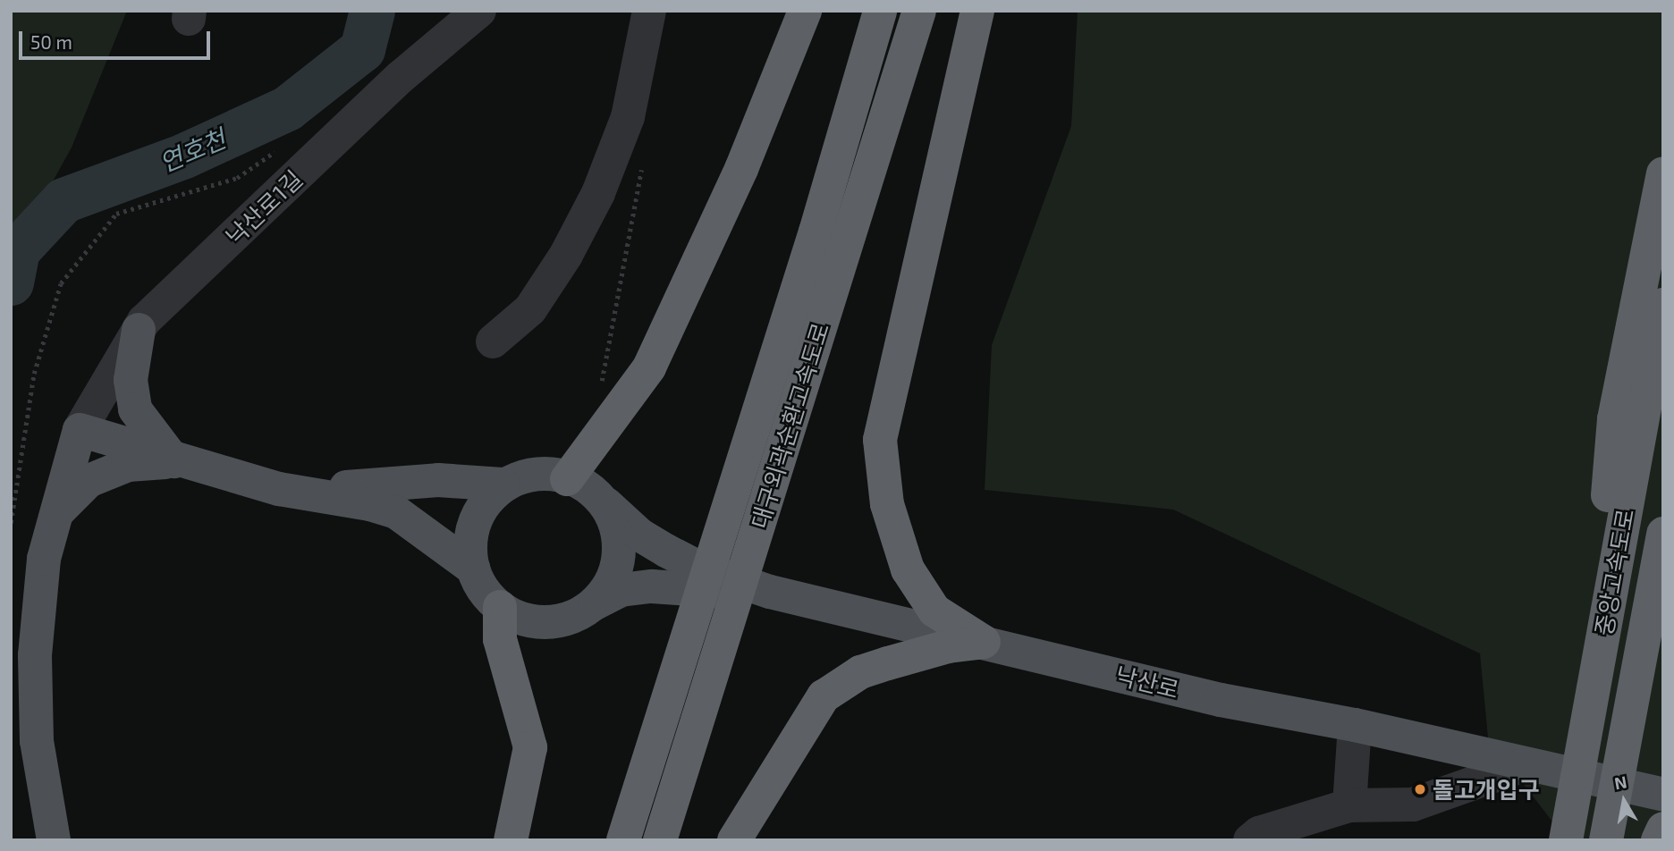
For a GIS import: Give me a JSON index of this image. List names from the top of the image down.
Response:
{
  "streets": {
    "highway": ["대구외곽순환고속도로", "중앙고속도로"],
    "main road": ["낙산로"],
    "street": ["낙산로1길"]
  },
  "water": ["연호천"],
  "places": ["돌고개입구"],
  "scale_bar": "50 m",
  "north": "top"
}
